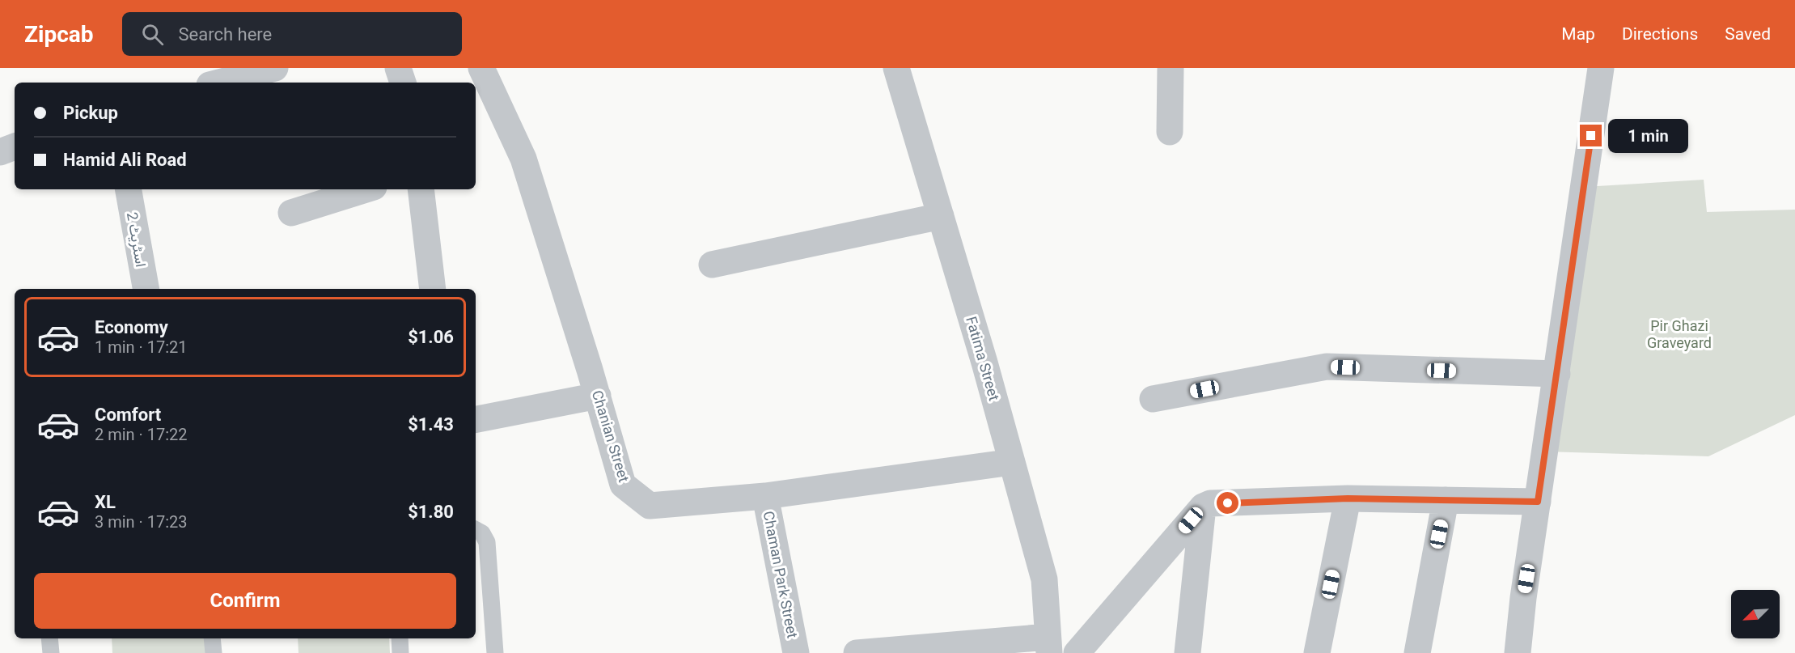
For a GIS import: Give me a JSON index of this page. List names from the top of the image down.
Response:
{
  "streets": {
    "street": [
      "اسٹریٹ 2",
      "Fatima Street",
      "Chanian Street",
      "Chaman Park Street"
    ]
  },
  "crossings": [
    ["Fatima Street", "Chanian Street"],
    ["Chanian Street", "Chaman Park Street"]
  ],
  "parks": ["Pir Ghazi Graveyard"],
  "north": "bottom left",
  "page": {
    "header": "Zipcab",
    "search": "Search here",
    "nav": ["Map", "Directions", "Saved"],
    "banner": ["Pickup", "Hamid Ali Road"],
    "bubble": "1 min",
    "list": [
      {
        "name": "Economy",
        "note": "1 min · 17:21",
        "value": "$1.06"
      },
      {
        "name": "Comfort",
        "note": "2 min · 17:22",
        "value": "$1.43"
      },
      {
        "name": "XL",
        "note": "3 min · 17:23",
        "value": "$1.80"
      }
    ],
    "buttons": "Confirm"
  }
}
